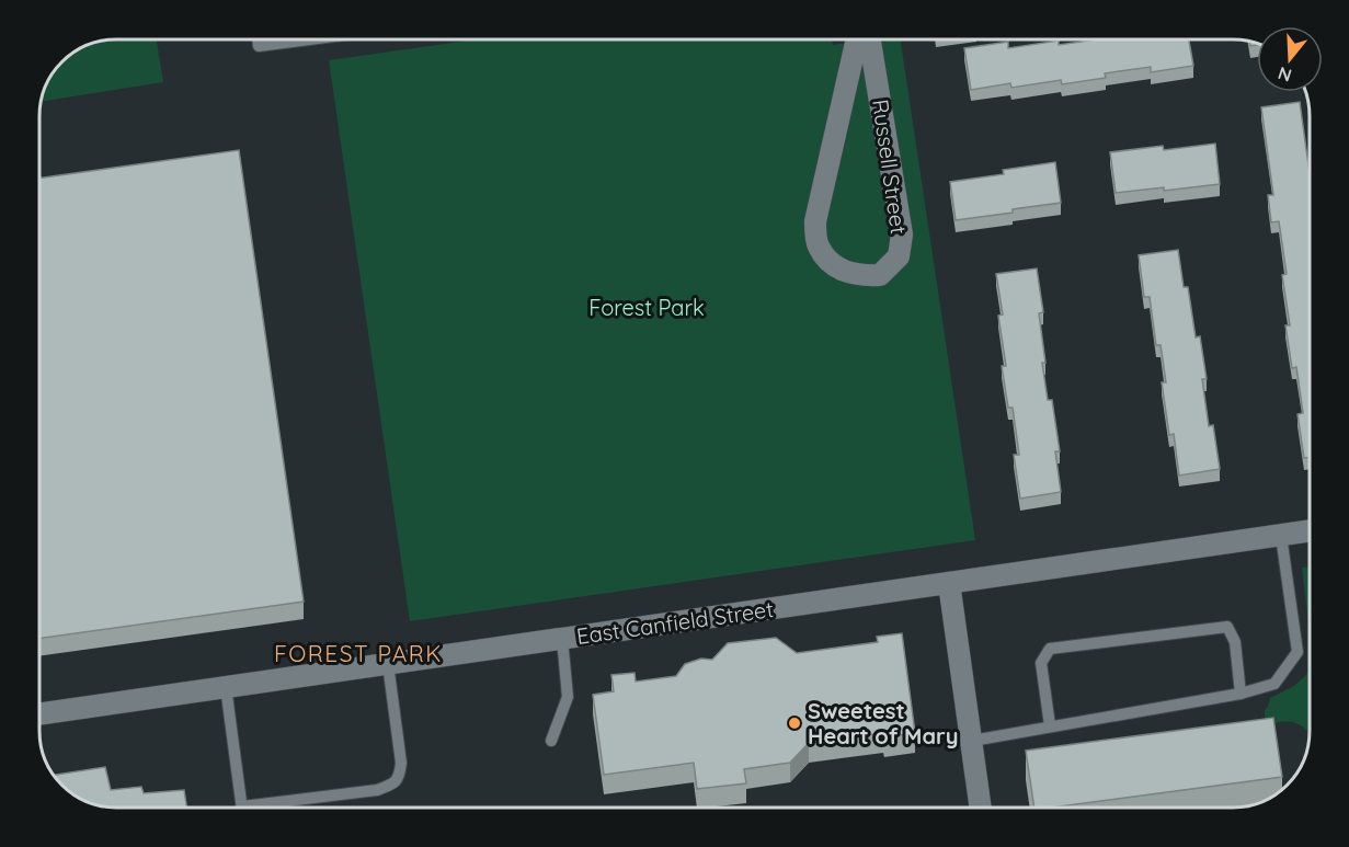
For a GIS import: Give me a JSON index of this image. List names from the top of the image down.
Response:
{
  "streets": {
    "street": ["Russell Street", "East Canfield Street"]
  },
  "districts": ["FOREST PARK"],
  "parks": ["Forest Park"],
  "places": ["Sweetest Heart of Mary"],
  "north": "bottom"
}
